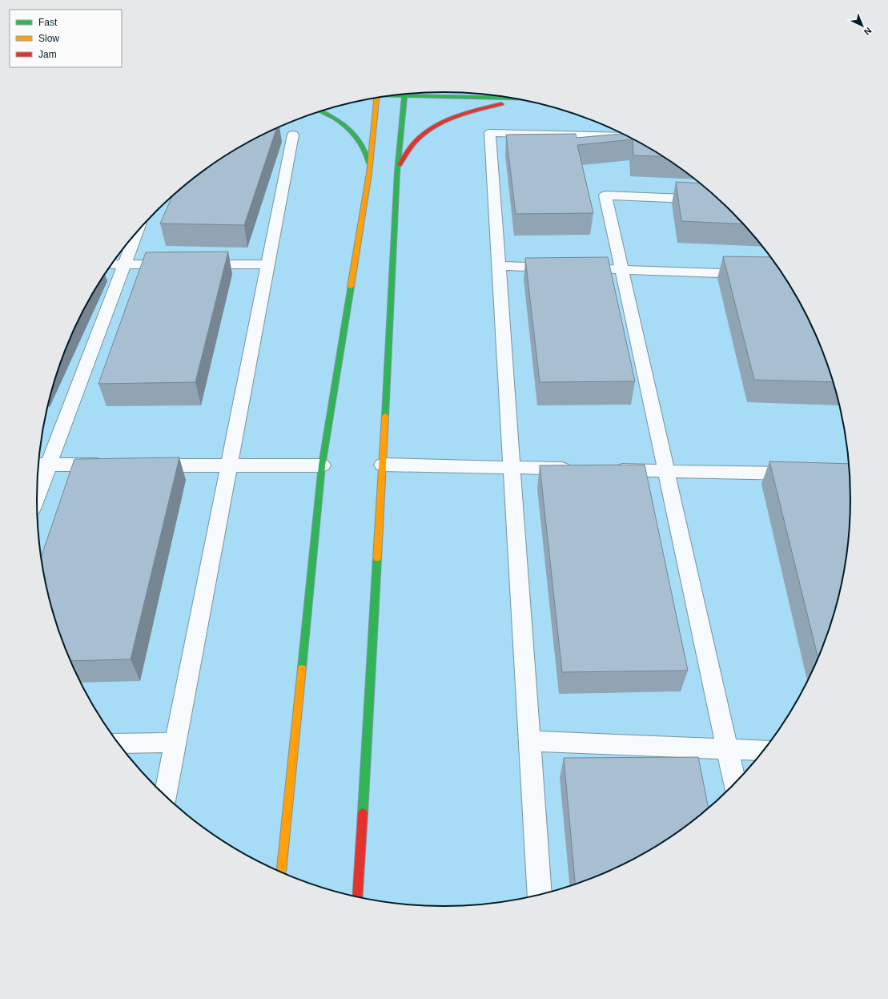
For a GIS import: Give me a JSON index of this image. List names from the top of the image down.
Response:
{
  "legend": ["Fast", "Slow", "Jam"],
  "north": "bottom right"
}
